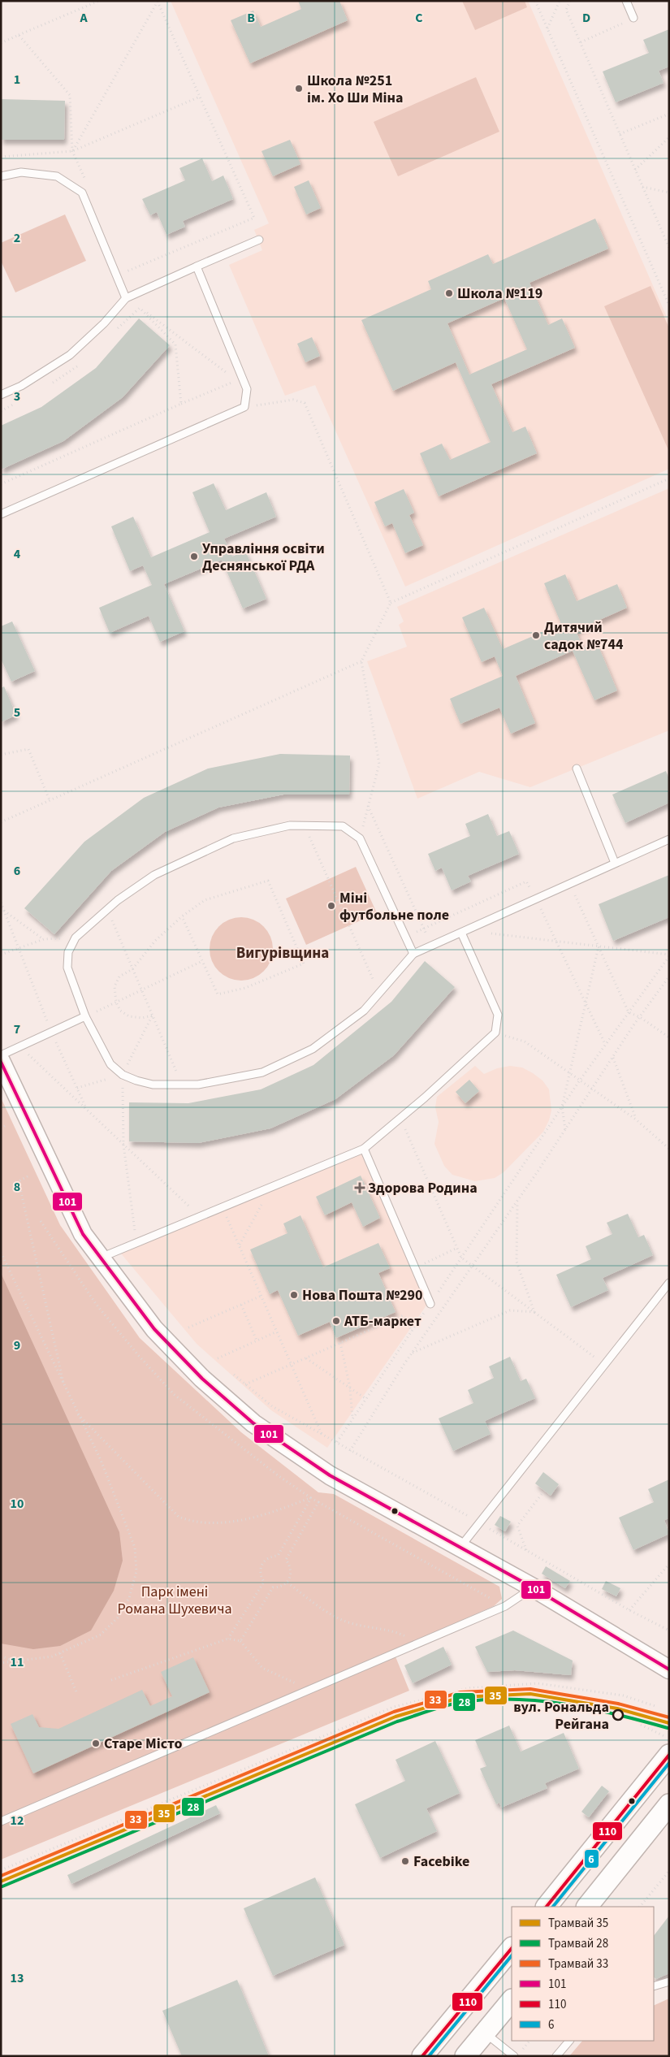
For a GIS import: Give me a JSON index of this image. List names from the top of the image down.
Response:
{
  "districts": ["Вигурівщина"],
  "parks": ["Парк імені Романа Шухевича"],
  "places": {
    "other": [
      "Школа №251 ім. Хо Ши Міна",
      "Школа №119",
      "Управління освіти Деснянської РДА",
      "Дитячий садок №744",
      "Міні футбольне поле",
      "Нова Пошта №290",
      "АТБ-маркет",
      "вул. Рональда Рейгана",
      "Старе Місто",
      "Facebike"
    ],
    "health": ["Здорова Родина"]
  },
  "lines": [
    "transit line 101",
    "tram line 33",
    "tram line 35",
    "tram line 28",
    "transit line 110",
    "transit line 6"
  ],
  "legend": [
    "Трамвай 35",
    "Трамвай 28",
    "Трамвай 33",
    "101",
    "110",
    "6"
  ],
  "grid": {
    "columns": [
      "A",
      "B",
      "C",
      "D"
    ],
    "rows": [
      "1",
      "2",
      "3",
      "4",
      "5",
      "6",
      "7",
      "8",
      "9",
      "10",
      "11",
      "12",
      "13"
    ]
  }
}
